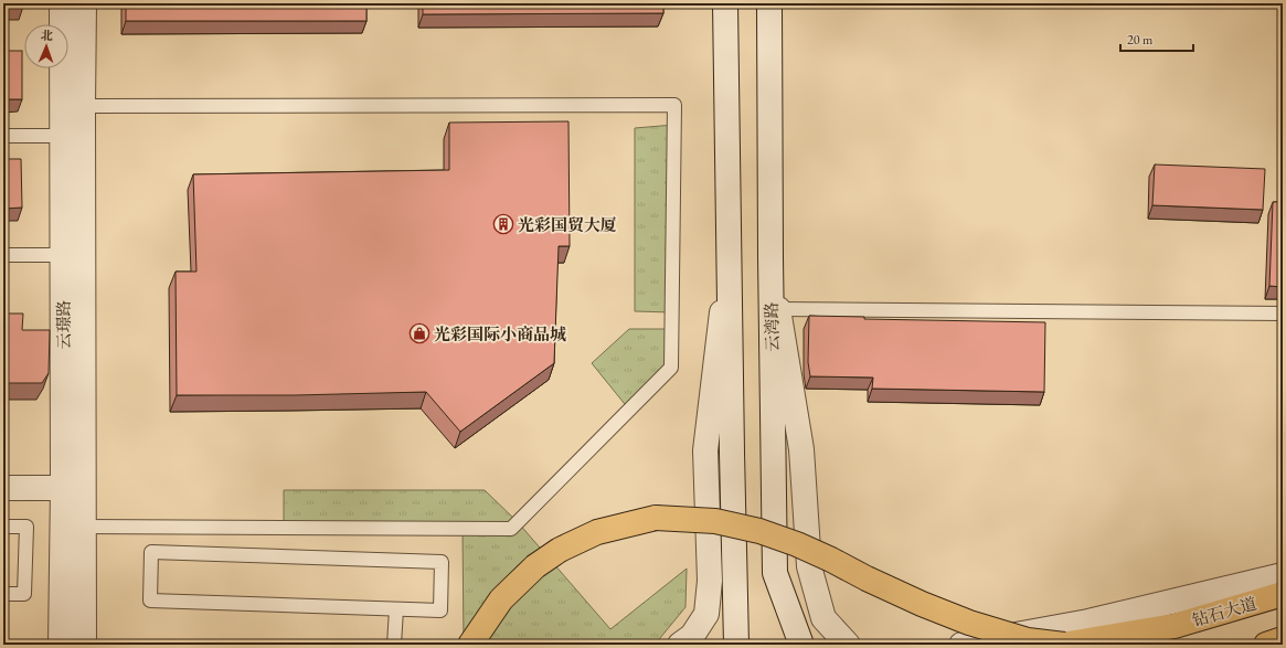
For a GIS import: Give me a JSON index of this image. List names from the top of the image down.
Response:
{
  "streets": {
    "highway": ["钻石大道"],
    "street": ["云璟路", "云湾路"]
  },
  "places": {
    "building": ["光彩国贸大厦"],
    "shop": ["光彩国际小商品城"]
  },
  "scale_bar": "20 m",
  "north": "top"
}
